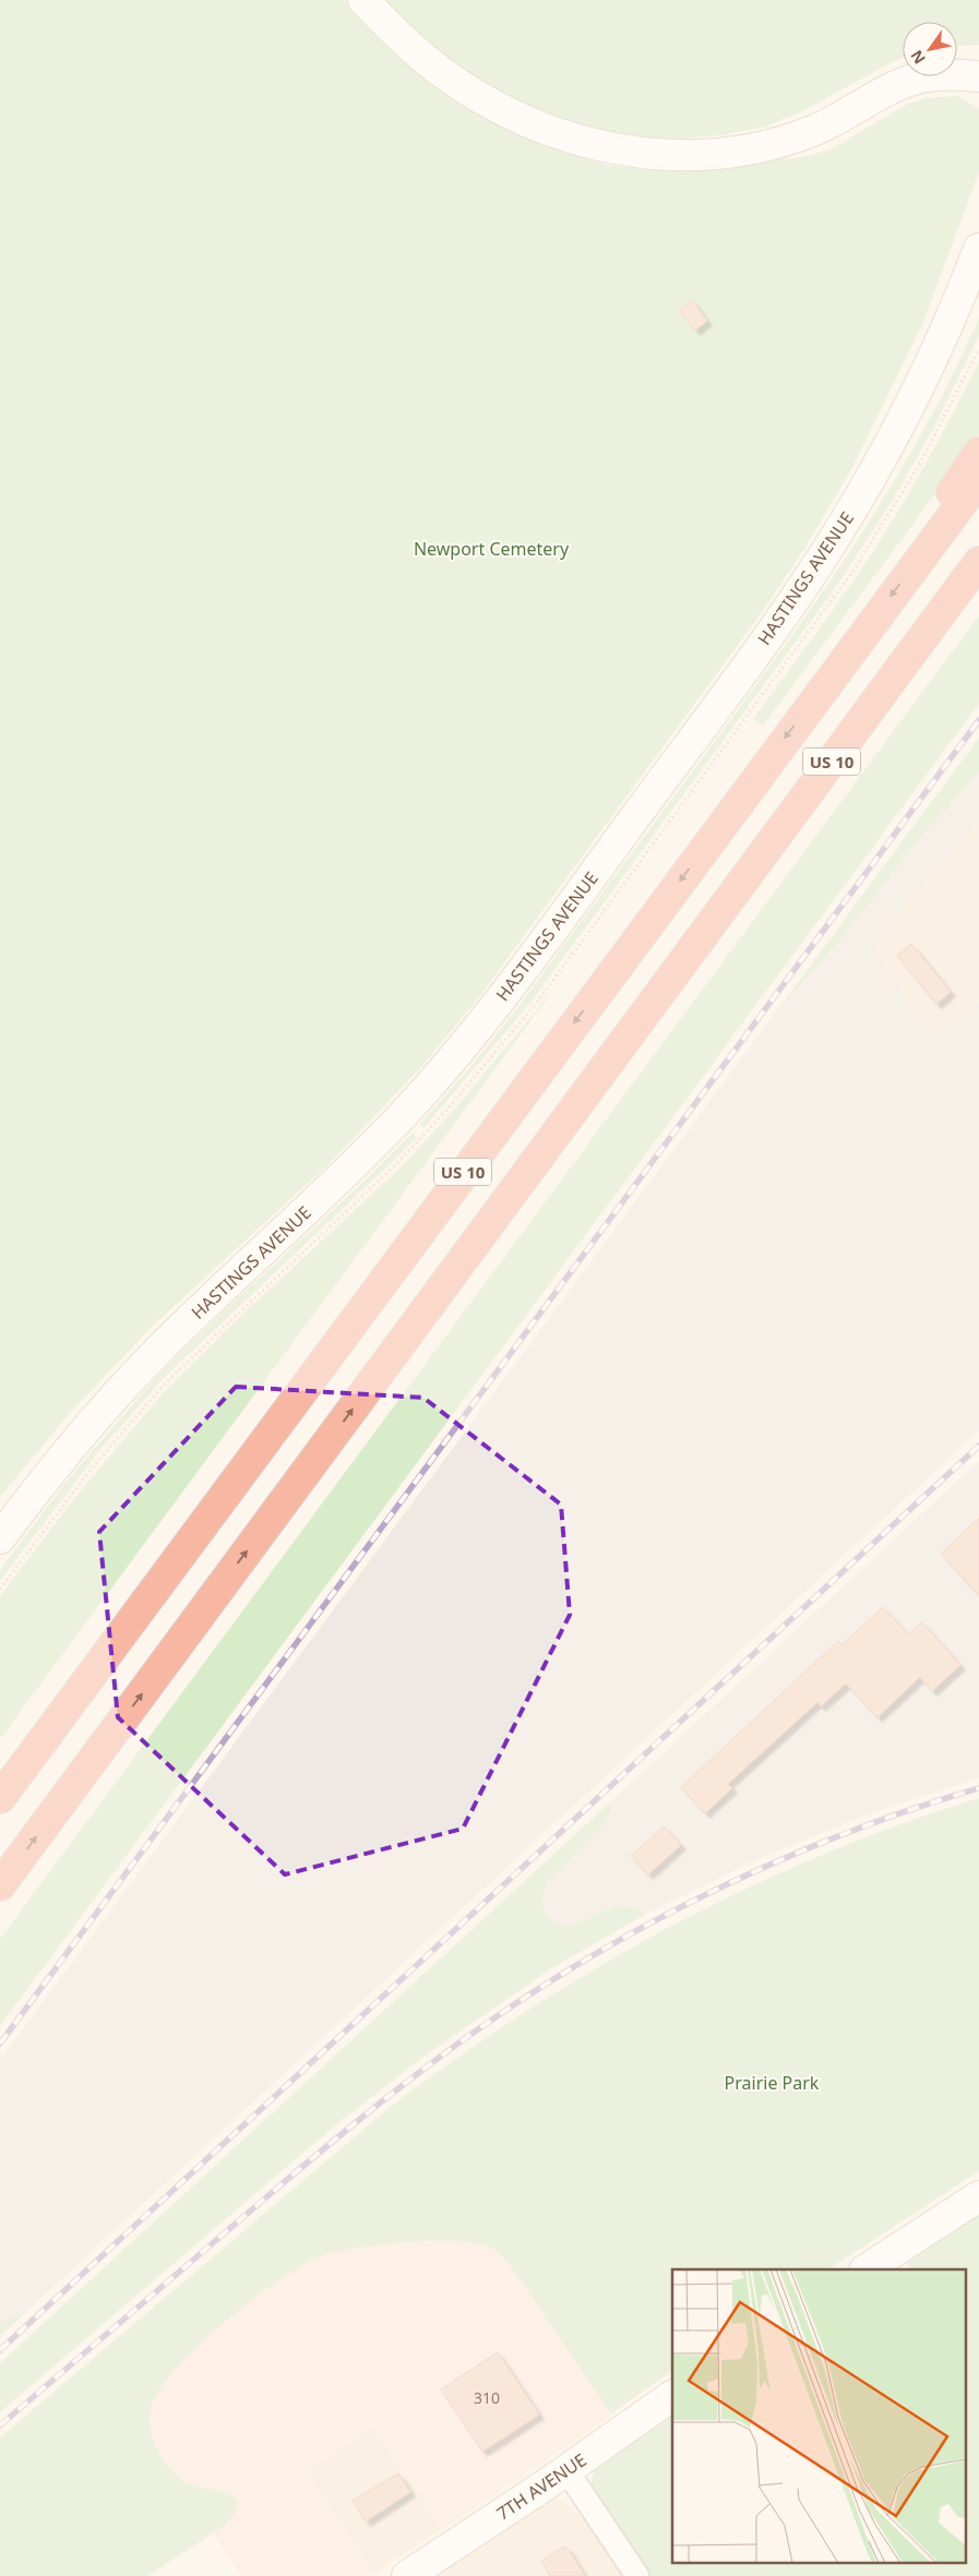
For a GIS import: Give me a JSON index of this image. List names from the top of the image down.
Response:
{
  "streets": {
    "highway": ["US 10"],
    "street": ["HASTINGS AVENUE", "7TH AVENUE"]
  },
  "parks": ["Newport Cemetery", "Prairie Park"],
  "house_numbers": ["310"],
  "north": "bottom left"
}
